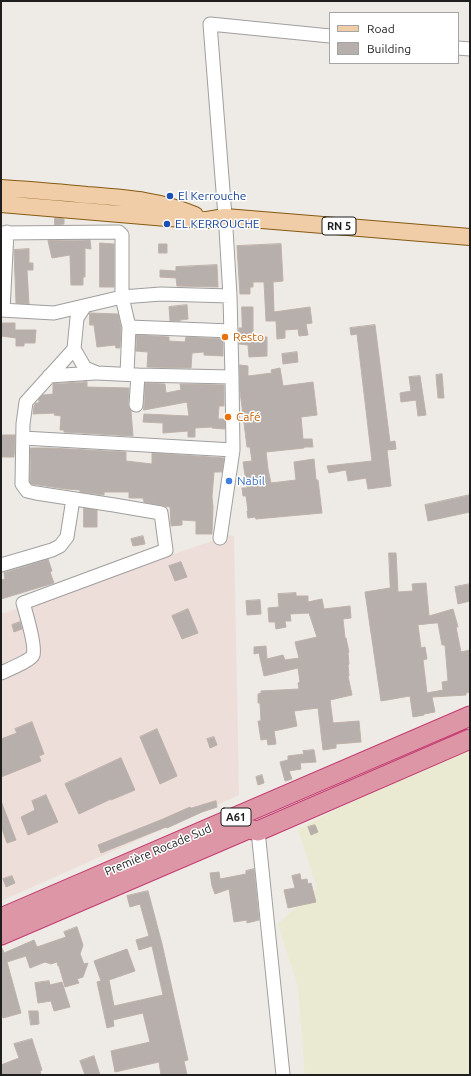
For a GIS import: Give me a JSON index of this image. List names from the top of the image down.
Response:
{
  "streets": {
    "highway": ["A61", "Première Rocade Sud"],
    "main road": ["RN 5"]
  },
  "places": [
    "El Kerrouche",
    "EL KERROUCHE",
    "Resto",
    "Café",
    "Nabil"
  ],
  "legend": ["Road", "Building"]
}
